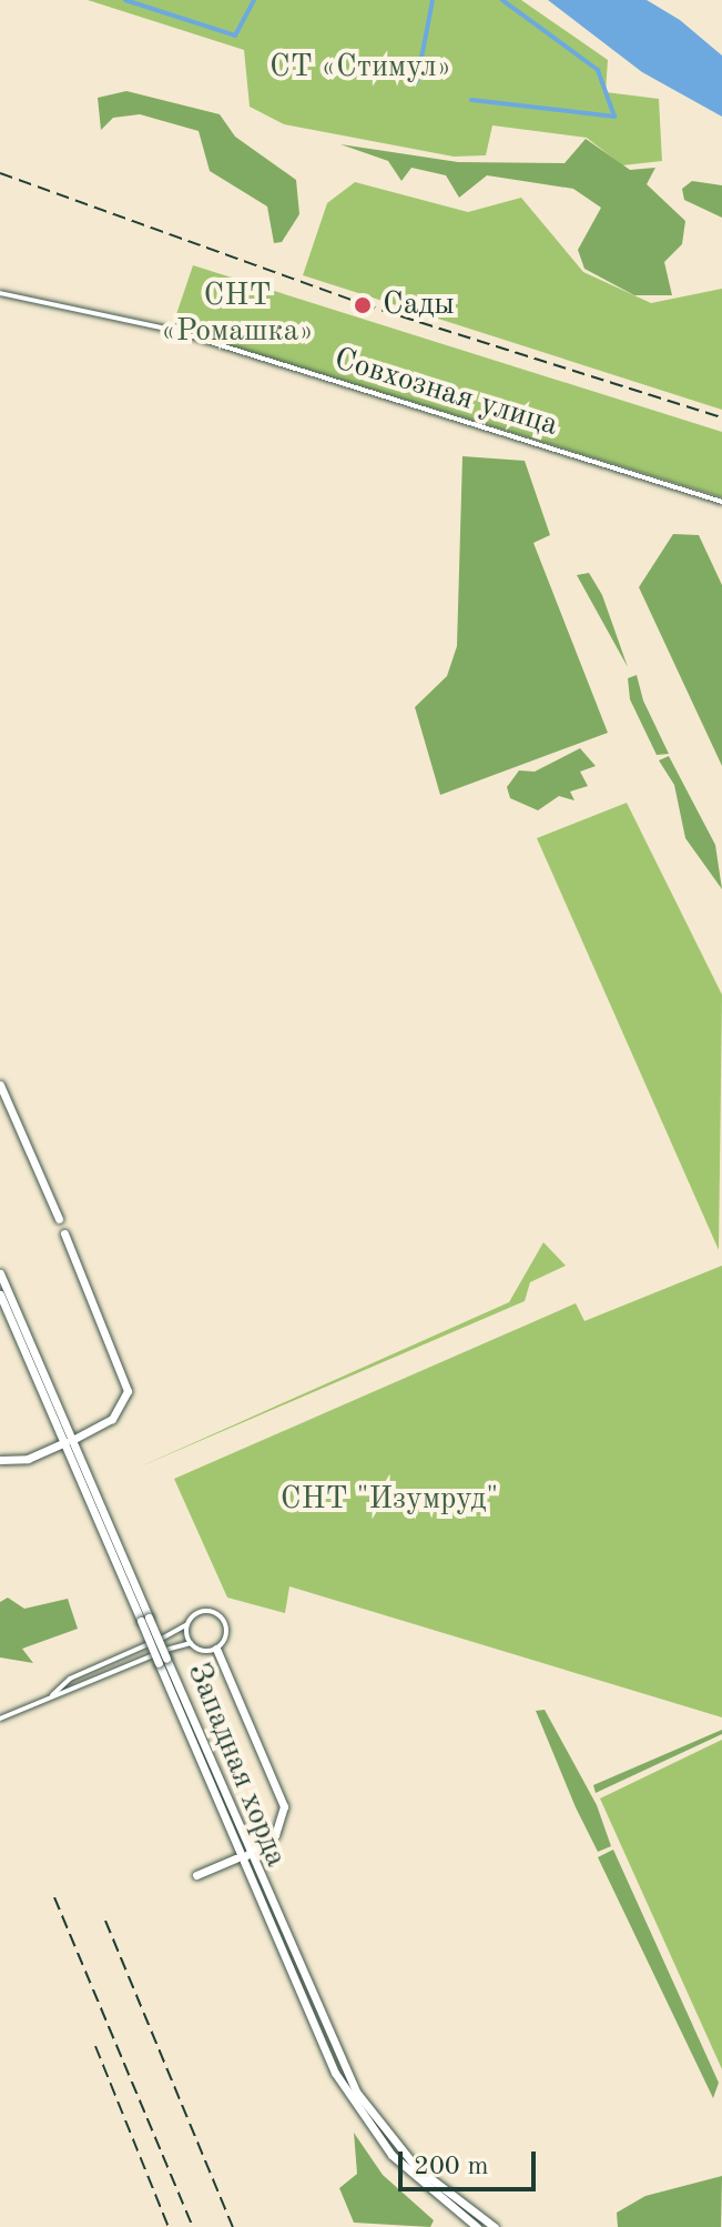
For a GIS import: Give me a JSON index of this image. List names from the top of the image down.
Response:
{
  "streets": {
    "highway": ["Западная хорда"],
    "street": ["Совхозная улица"]
  },
  "parks": ["СТ «Стимул»", "СНТ «Ромашка»", "СНТ \"Изумруд\""],
  "places": ["Сады"],
  "scale_bar": "200 m"
}
